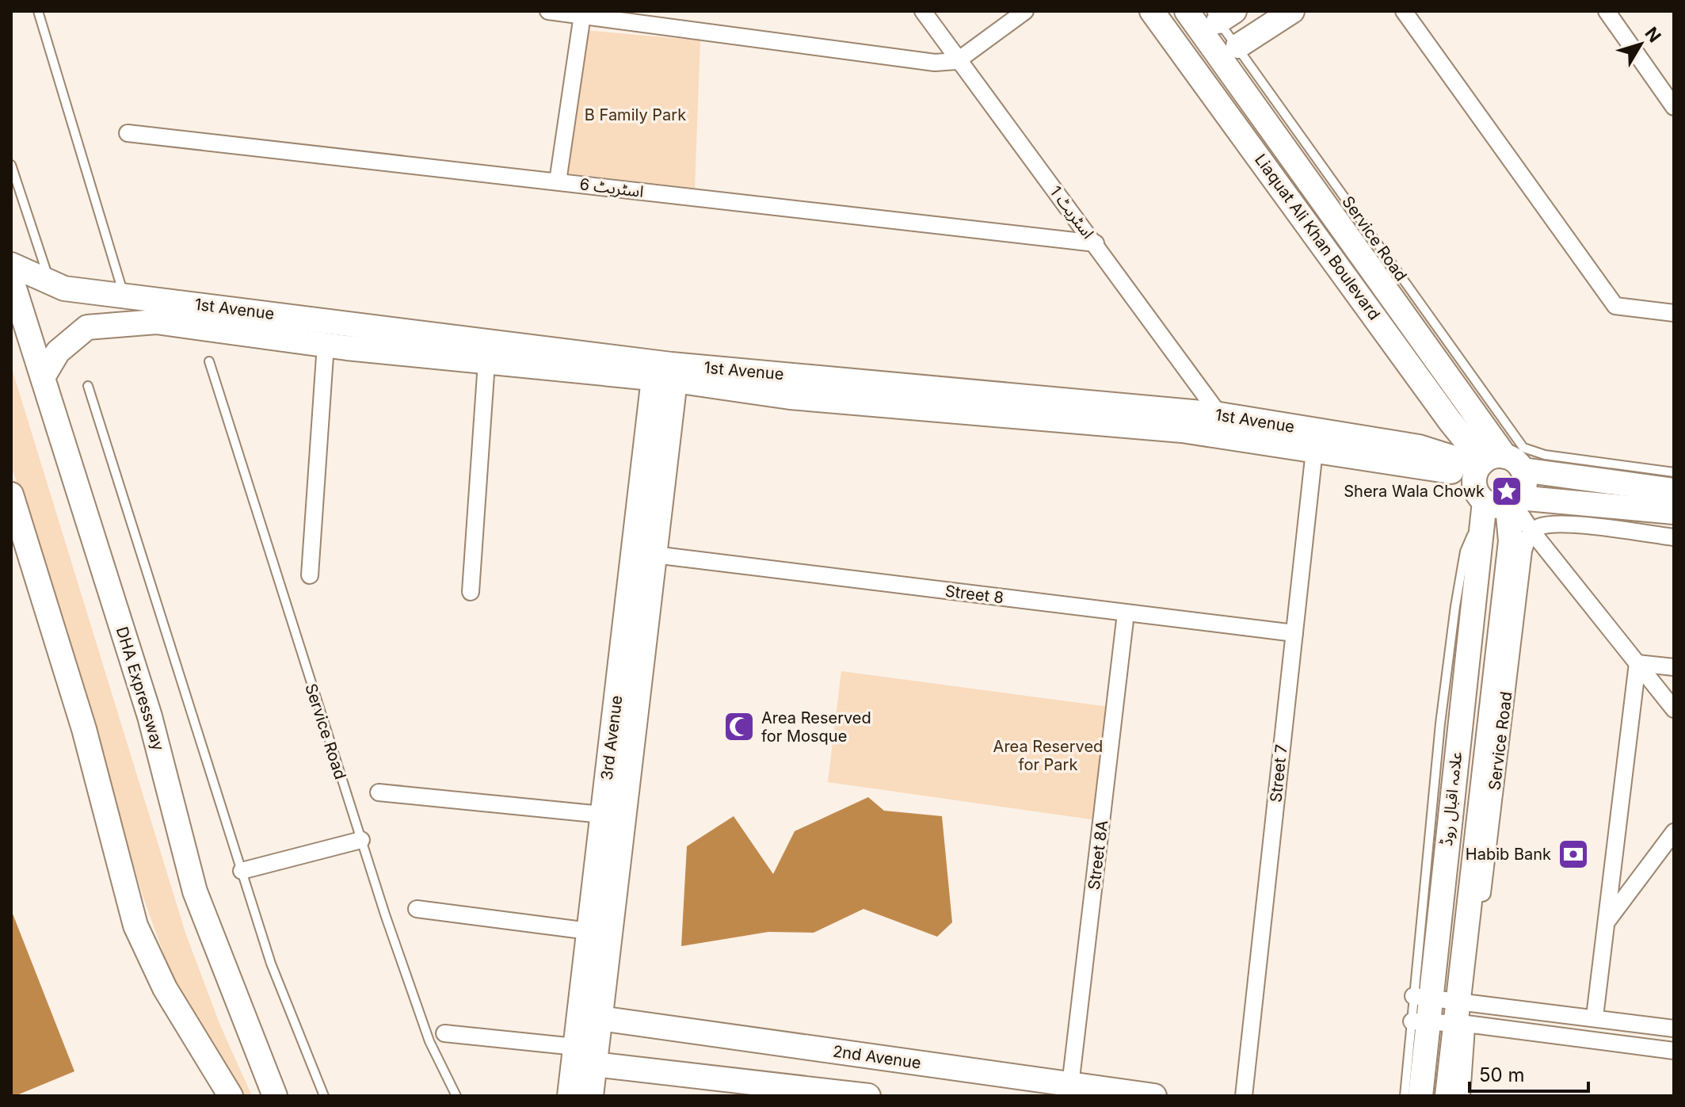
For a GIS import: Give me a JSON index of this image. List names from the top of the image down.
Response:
{
  "streets": {
    "main road": [
      "Liaquat Ali Khan Boulevard",
      "1st Avenue",
      "DHA Expressway",
      "3rd Avenue",
      "علامہ اقبال روڈ",
      "2nd Avenue"
    ],
    "street": [
      "اسٹریٹ 6",
      "اسٹریٹ 1",
      "Service Road",
      "Street 8",
      "Street 7",
      "Street 8A"
    ]
  },
  "crossings": [
    ["اسٹریٹ 6", "اسٹریٹ 1"],
    ["اسٹریٹ 1", "1st Avenue"],
    ["Liaquat Ali Khan Boulevard", "Service Road"],
    ["Liaquat Ali Khan Boulevard", "1st Avenue"],
    ["Service Road", "1st Avenue"],
    ["Street 8", "3rd Avenue"],
    ["Street 8", "Street 7"],
    ["Street 8", "Street 8A"],
    ["3rd Avenue", "2nd Avenue"],
    ["Street 8A", "2nd Avenue"]
  ],
  "parks": ["B Family Park", "Area Reserved for Park"],
  "places": {
    "place": ["Shera Wala Chowk"],
    "mosque": ["Area Reserved for Mosque"],
    "bank": ["Habib Bank"]
  },
  "scale_bar": "50 m",
  "north": "top right"
}
